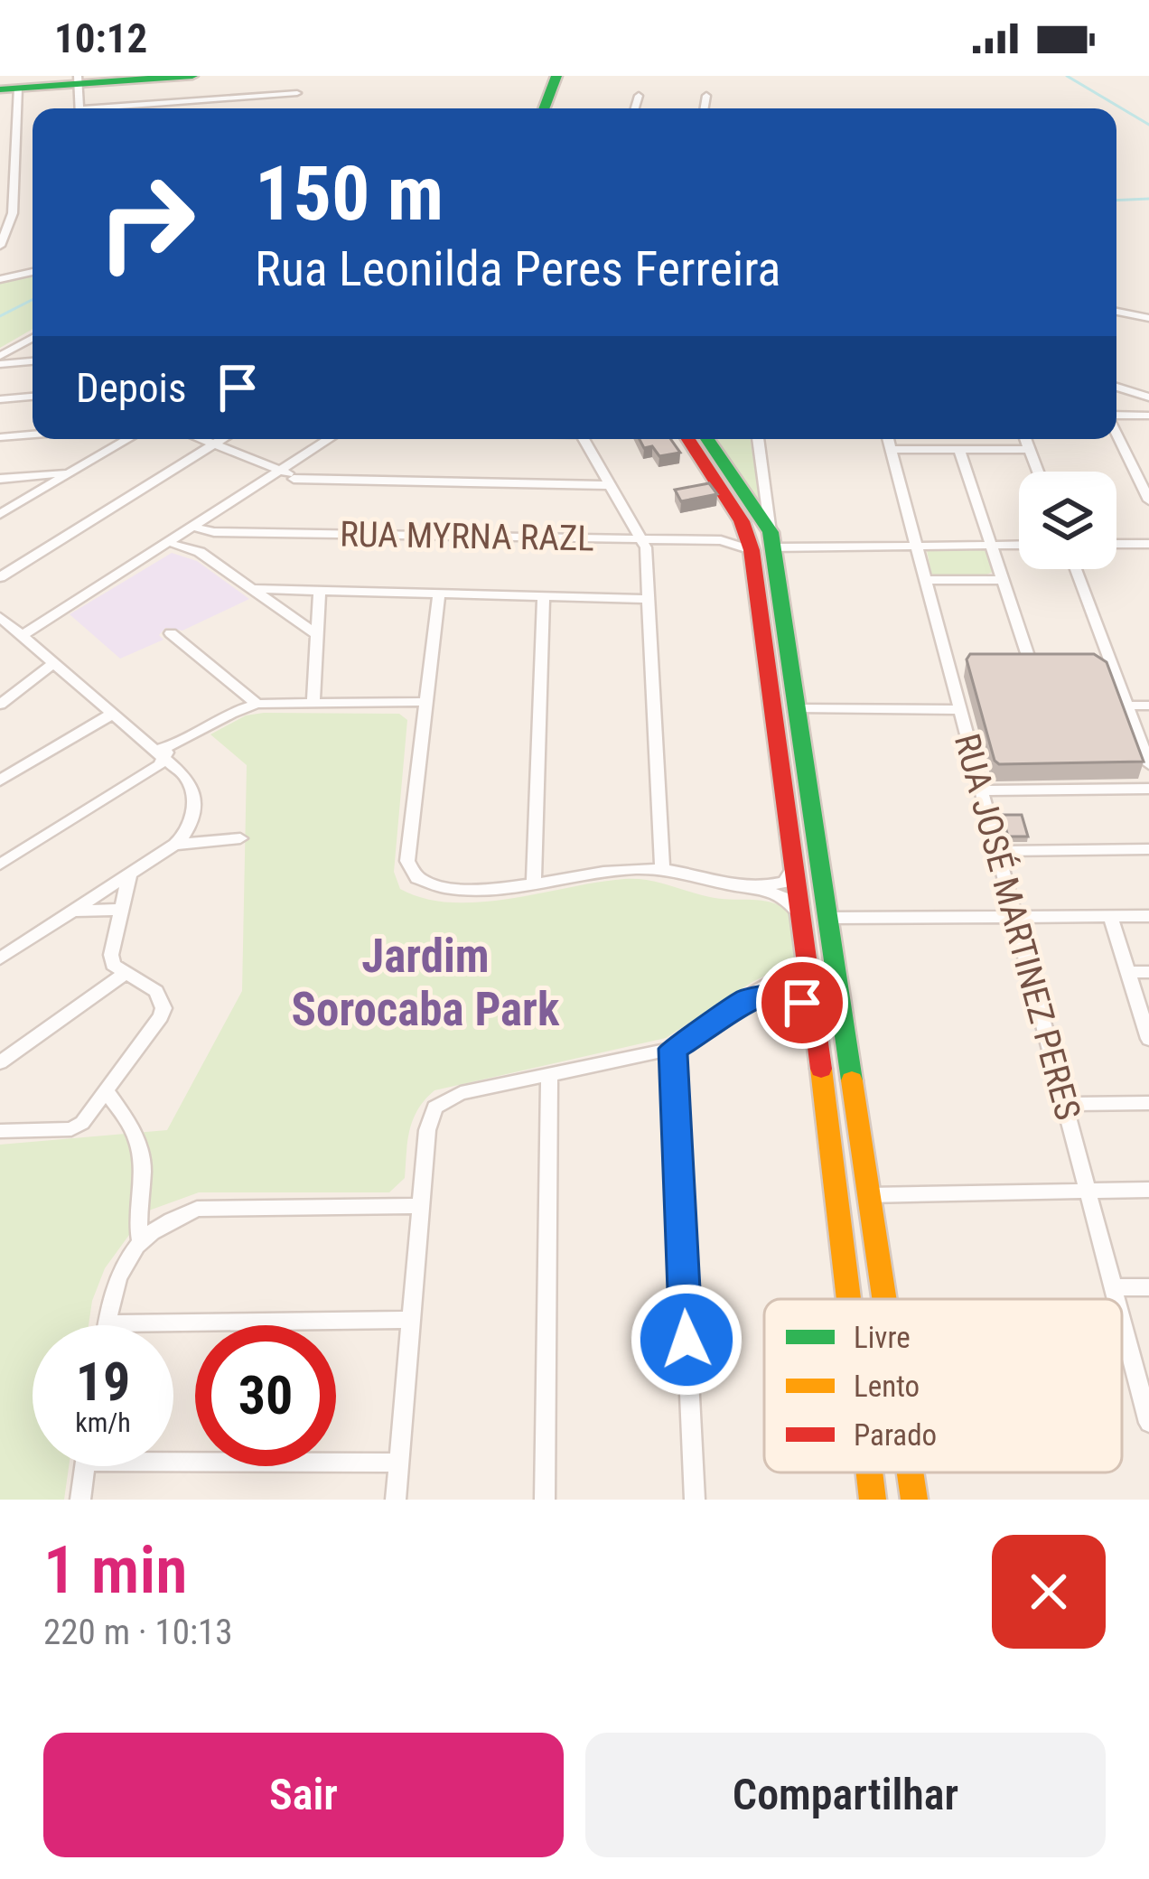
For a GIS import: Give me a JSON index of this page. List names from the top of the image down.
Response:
{
  "streets": {
    "street": ["RUA MYRNA RAZL", "RUA JOSÉ MARTINEZ PERES"]
  },
  "districts": ["Jardim Sorocaba Park"],
  "legend": ["Livre", "Lento", "Parado"],
  "page": {
    "status": "10:12",
    "turn": ["150 m", "Rua Leonilda Peres Ferreira"],
    "then": "Depois",
    "speed": "19 km/h",
    "limit": "30",
    "heading": ["1 min", "220 m · 10:13"],
    "buttons": ["Sair", "Compartilhar"]
  }
}
